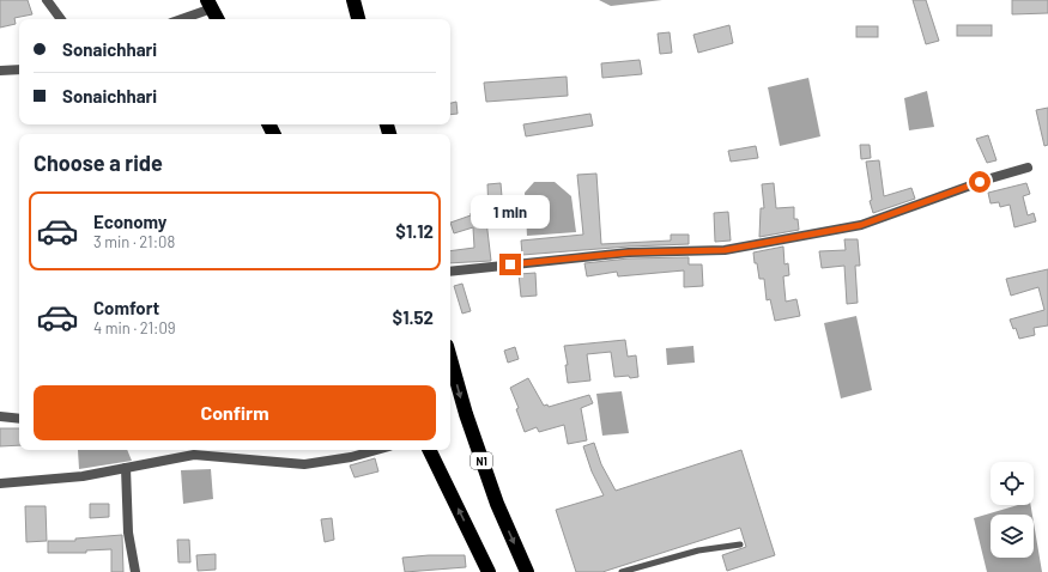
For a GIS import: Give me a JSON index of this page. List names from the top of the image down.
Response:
{
  "streets": {
    "highway": ["N1"]
  },
  "page": {
    "banner": ["Sonaichhari", "Sonaichhari"],
    "heading": "Choose a ride",
    "list": [
      {
        "name": "Economy",
        "note": "3 min · 21:08",
        "value": "$1.12"
      },
      {
        "name": "Comfort",
        "note": "4 min · 21:09",
        "value": "$1.52"
      }
    ],
    "bubble": "1 min",
    "buttons": "Confirm"
  }
}
